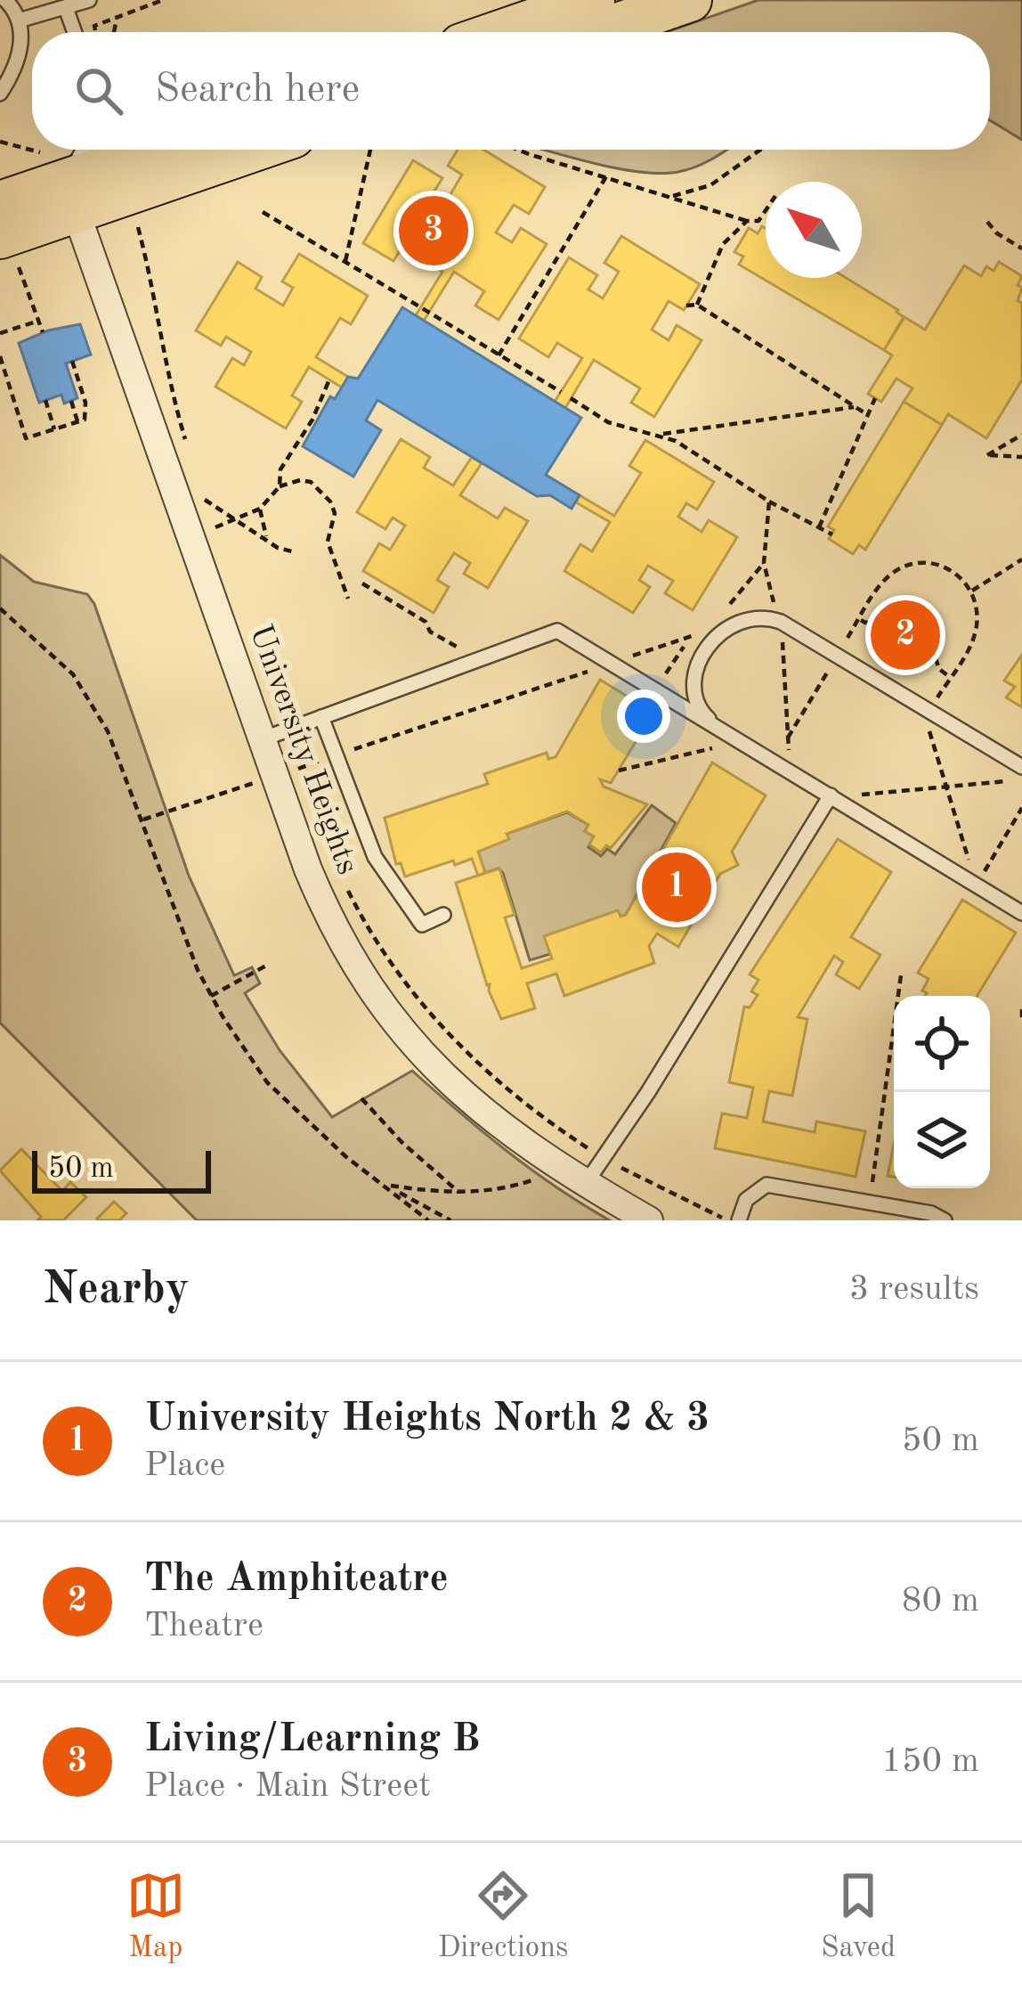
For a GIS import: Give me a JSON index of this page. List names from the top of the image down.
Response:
{
  "streets": {
    "street": ["University Heights"]
  },
  "scale_bar": "50 m",
  "north": "top left",
  "page": {
    "search": "Search here",
    "pins": ["3", "2", "1"],
    "scale": "50 m",
    "heading": ["Nearby", "3 results"],
    "list": [
      {
        "mark": "1",
        "name": "University Heights North 2 & 3",
        "note": "Place",
        "value": "50 m"
      },
      {
        "mark": "2",
        "name": "The Amphiteatre",
        "note": "Theatre",
        "value": "80 m"
      },
      {
        "mark": "3",
        "name": "Living/Learning B",
        "note": "Place · Main Street",
        "value": "150 m"
      }
    ],
    "nav": ["Map", "Directions", "Saved"]
  }
}
